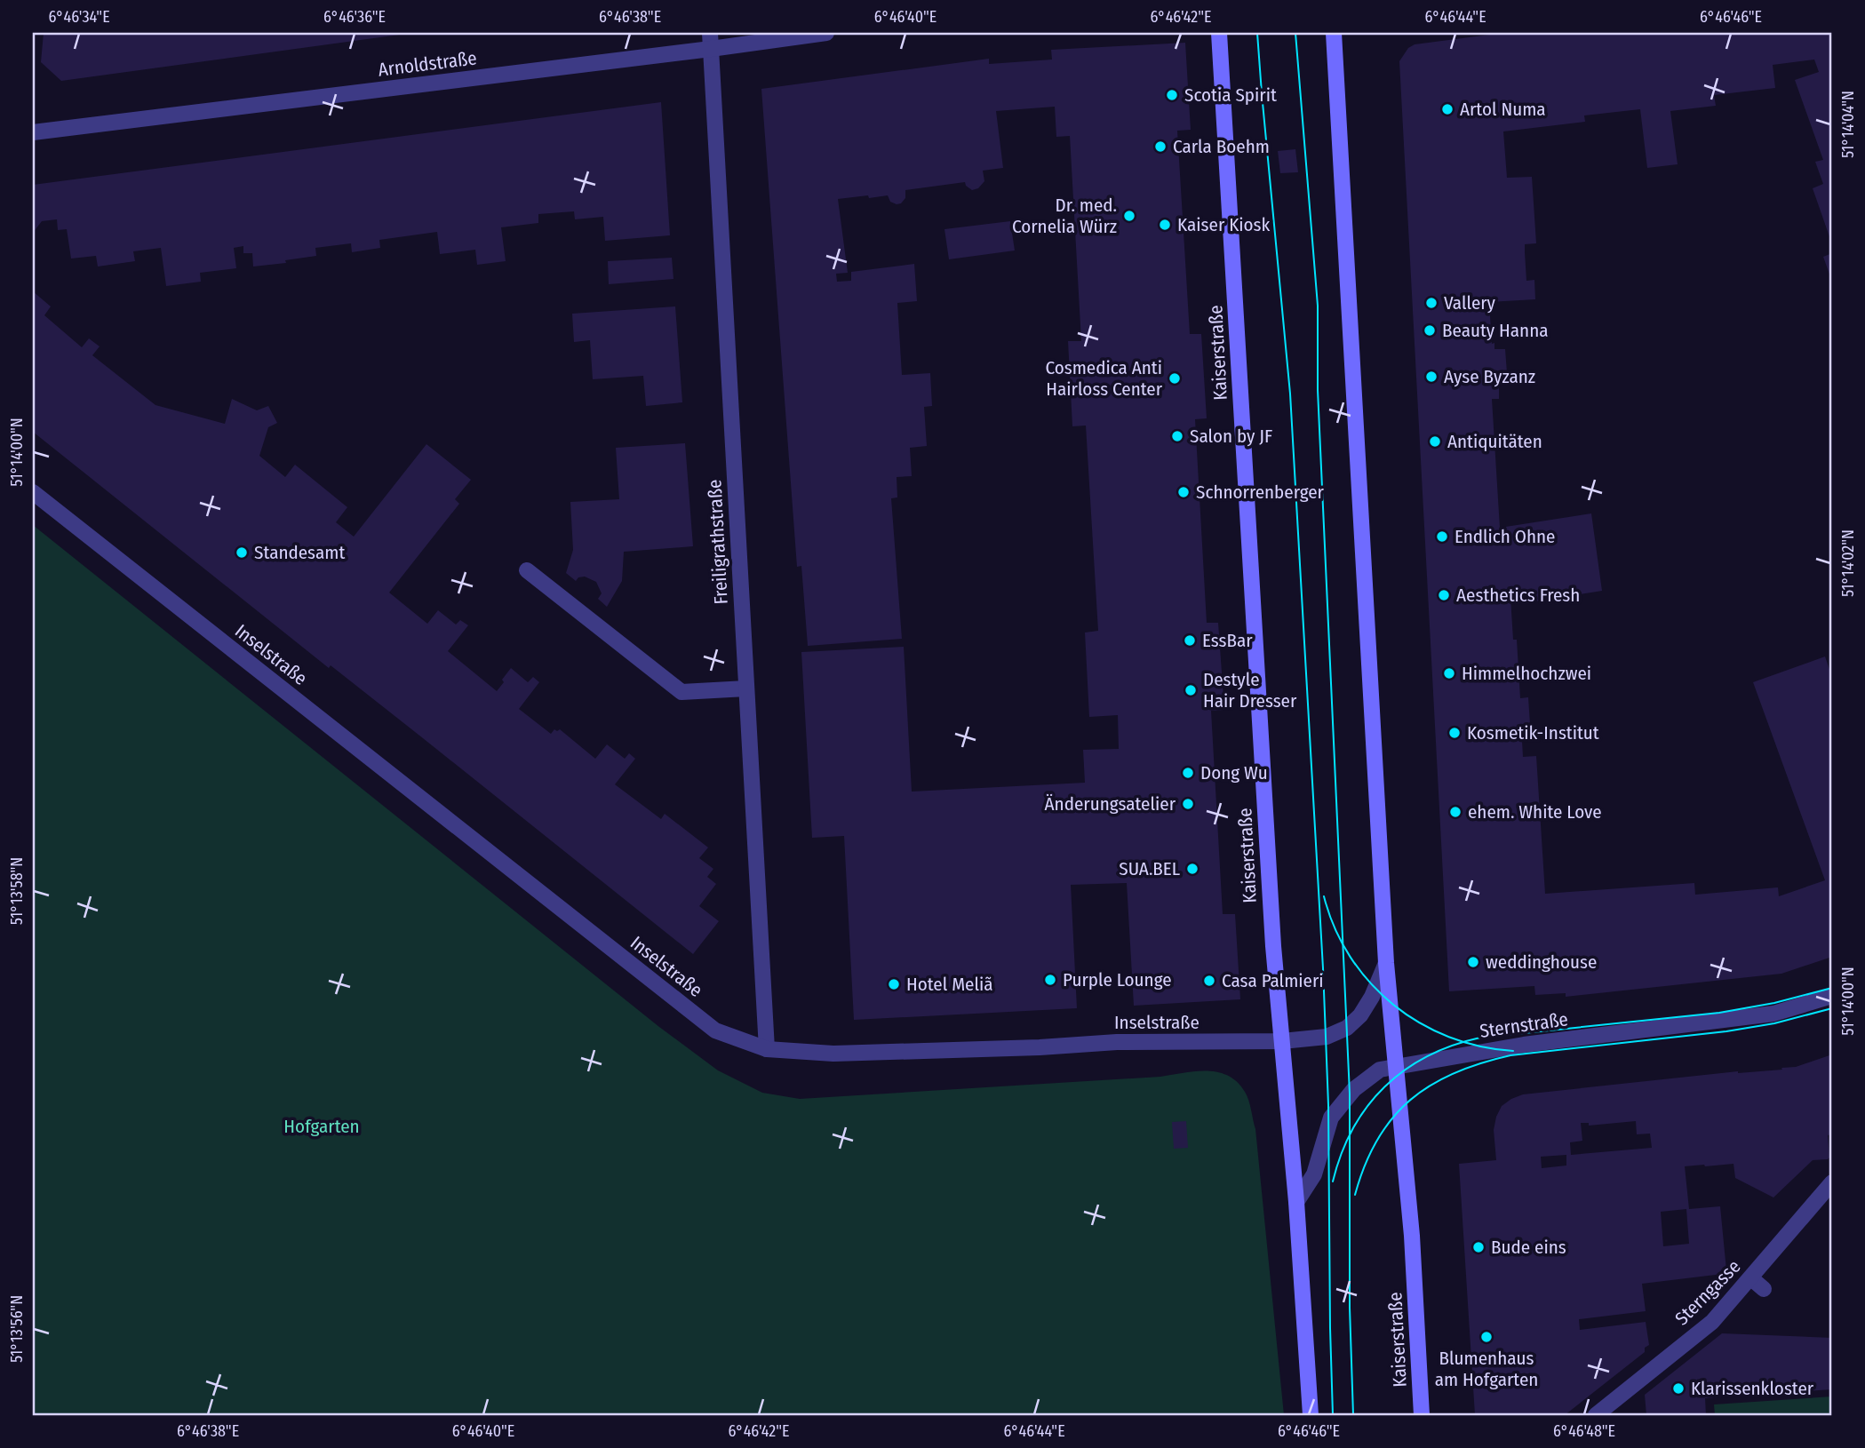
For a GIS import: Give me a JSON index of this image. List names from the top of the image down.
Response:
{
  "streets": {
    "main road": ["Kaiserstraße"],
    "street": [
      "Arnoldstraße",
      "Freiligrathstraße",
      "Inselstraße",
      "Sternstraße",
      "Sterngasse"
    ]
  },
  "crossings": [
    ["Arnoldstraße", "Freiligrathstraße"],
    ["Kaiserstraße", "Inselstraße"],
    ["Kaiserstraße", "Sternstraße"],
    ["Freiligrathstraße", "Inselstraße"]
  ],
  "parks": ["Hofgarten"],
  "places": [
    "Scotia Spirit",
    "Artol Numa",
    "Carla Boehm",
    "Dr. med. Cornelia Würz",
    "Kaiser Kiosk",
    "Vallery",
    "Beauty Hanna",
    "Ayse Byzanz",
    "Cosmedica Anti Hairloss Center",
    "Salon by JF",
    "Antiquitäten",
    "Schnorrenberger",
    "Endlich Ohne",
    "Standesamt",
    "Aesthetics Fresh",
    "EssBar",
    "Himmelhochzwei",
    "Destyle Hair Dresser",
    "Kosmetik-Institut",
    "Dong Wu",
    "Änderungsatelier",
    "ehem. White Love",
    "SUA.BEL",
    "weddinghouse",
    "Purple Lounge",
    "Casa Palmieri",
    "Hotel Meliã",
    "Bude eins",
    "Blumenhaus am Hofgarten",
    "Klarissenkloster"
  ],
  "coordinates": [
    "6°46'34\"E",
    "6°46'36\"E",
    "6°46'38\"E",
    "6°46'40\"E",
    "6°46'42\"E",
    "6°46'44\"E",
    "6°46'46\"E",
    "51°14'04\"N",
    "51°14'00\"N",
    "51°14'02\"N",
    "51°13'58\"N",
    "51°13'56\"N",
    "6°46'48\"E"
  ]
}
